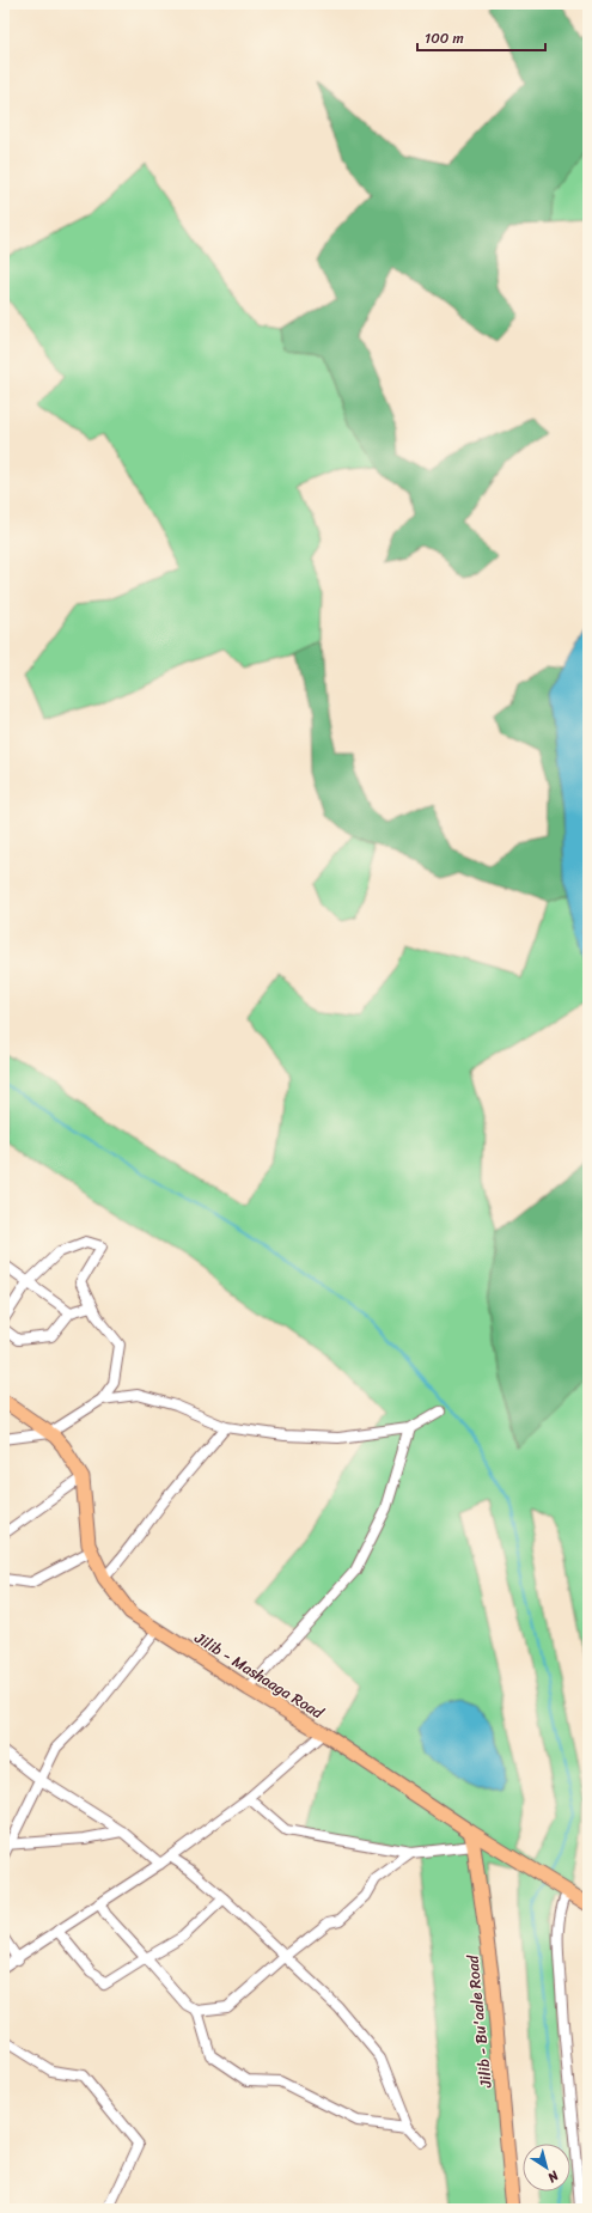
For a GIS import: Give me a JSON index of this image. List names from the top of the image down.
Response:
{
  "streets": {
    "main road": ["Jilib - Mashaaga Road", "Jilib - Bu'aale Road"]
  },
  "crossings": [
    ["Jilib - Mashaaga Road", "Jilib - Bu'aale Road"]
  ],
  "scale_bar": "100 m",
  "north": "bottom right"
}
